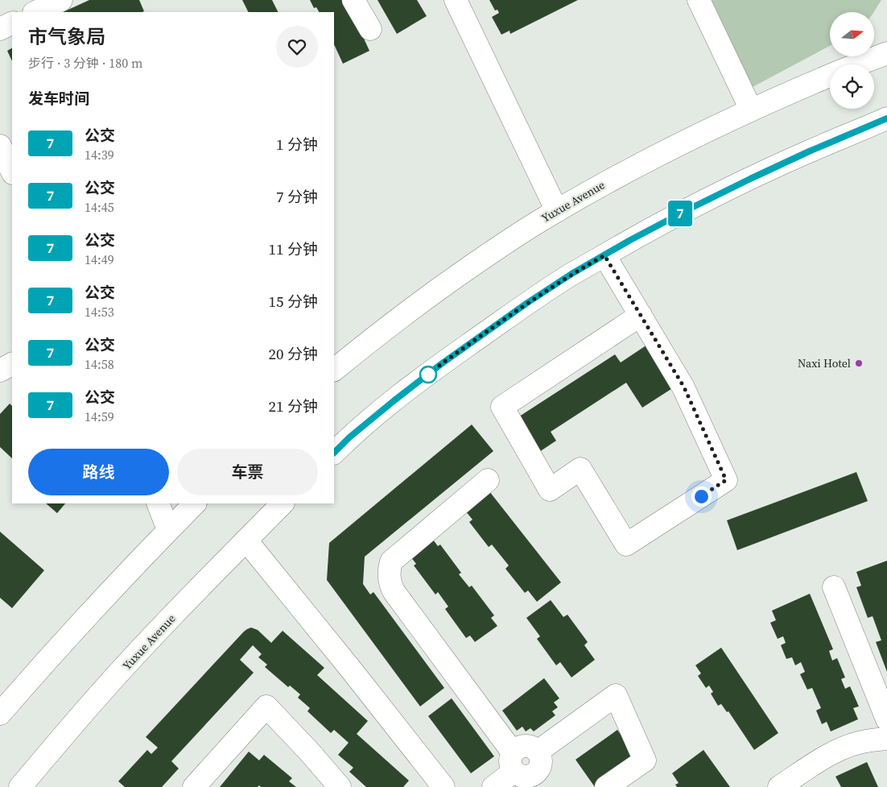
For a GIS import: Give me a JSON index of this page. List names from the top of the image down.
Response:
{
  "streets": {
    "main road": ["Yuxue Avenue"]
  },
  "places": ["Naxi Hotel"],
  "lines": ["bus line 7"],
  "north": "right",
  "page": {
    "on_map": "7",
    "heading": [
      ["市气象局", "步行 · 3 分钟 · 180 m"],
      "发车时间"
    ],
    "list": [
      {
        "mark": "7",
        "name": "公交",
        "note": "14:39",
        "value": "1 分钟"
      },
      {
        "mark": "7",
        "name": "公交",
        "note": "14:45",
        "value": "7 分钟"
      },
      {
        "mark": "7",
        "name": "公交",
        "note": "14:49",
        "value": "11 分钟"
      },
      {
        "mark": "7",
        "name": "公交",
        "note": "14:53",
        "value": "15 分钟"
      },
      {
        "mark": "7",
        "name": "公交",
        "note": "14:58",
        "value": "20 分钟"
      },
      {
        "mark": "7",
        "name": "公交",
        "note": "14:59",
        "value": "21 分钟"
      }
    ],
    "buttons": ["路线", "车票"]
  }
}
